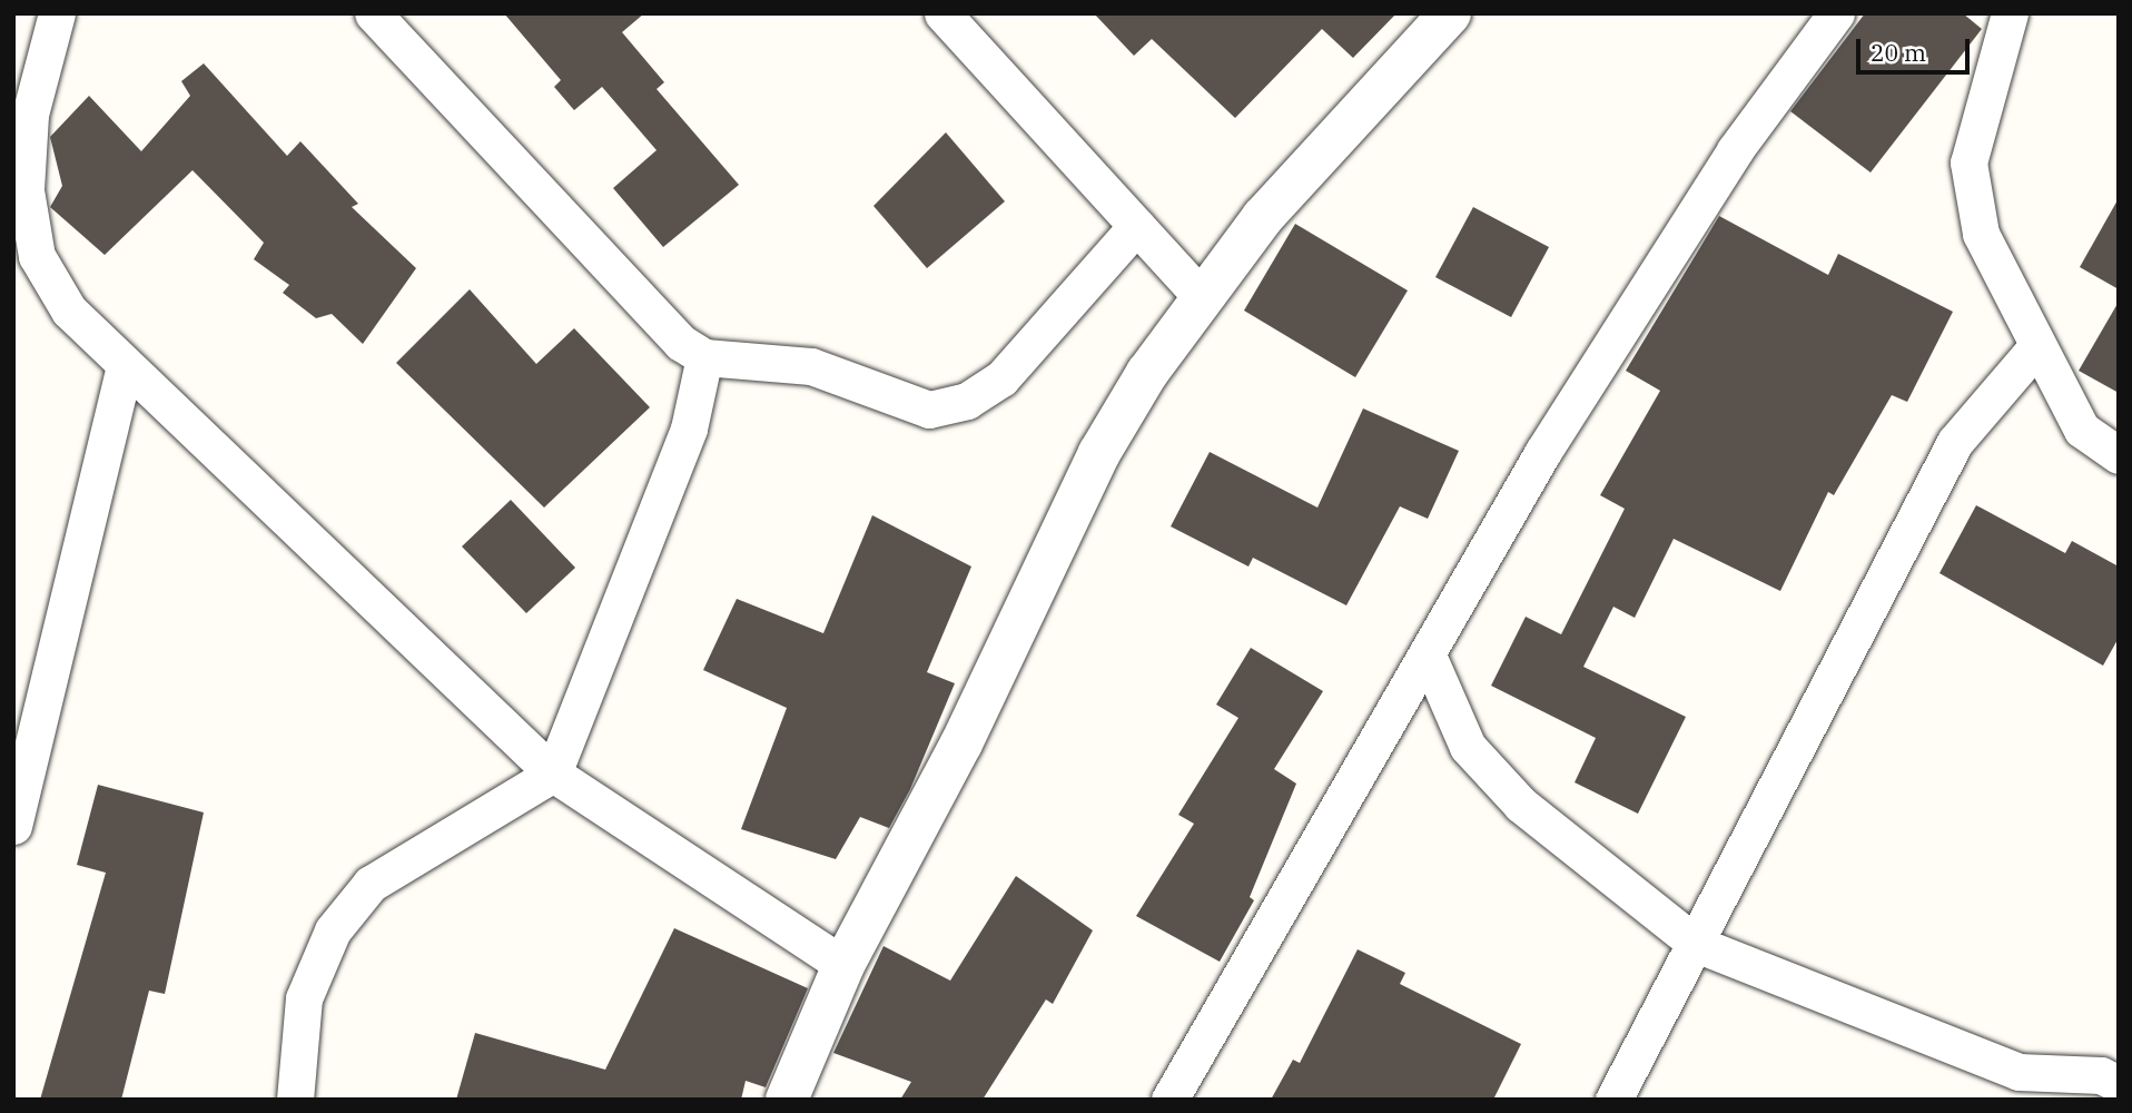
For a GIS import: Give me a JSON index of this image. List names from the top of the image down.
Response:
{
  "scale_bar": "20 m"
}
